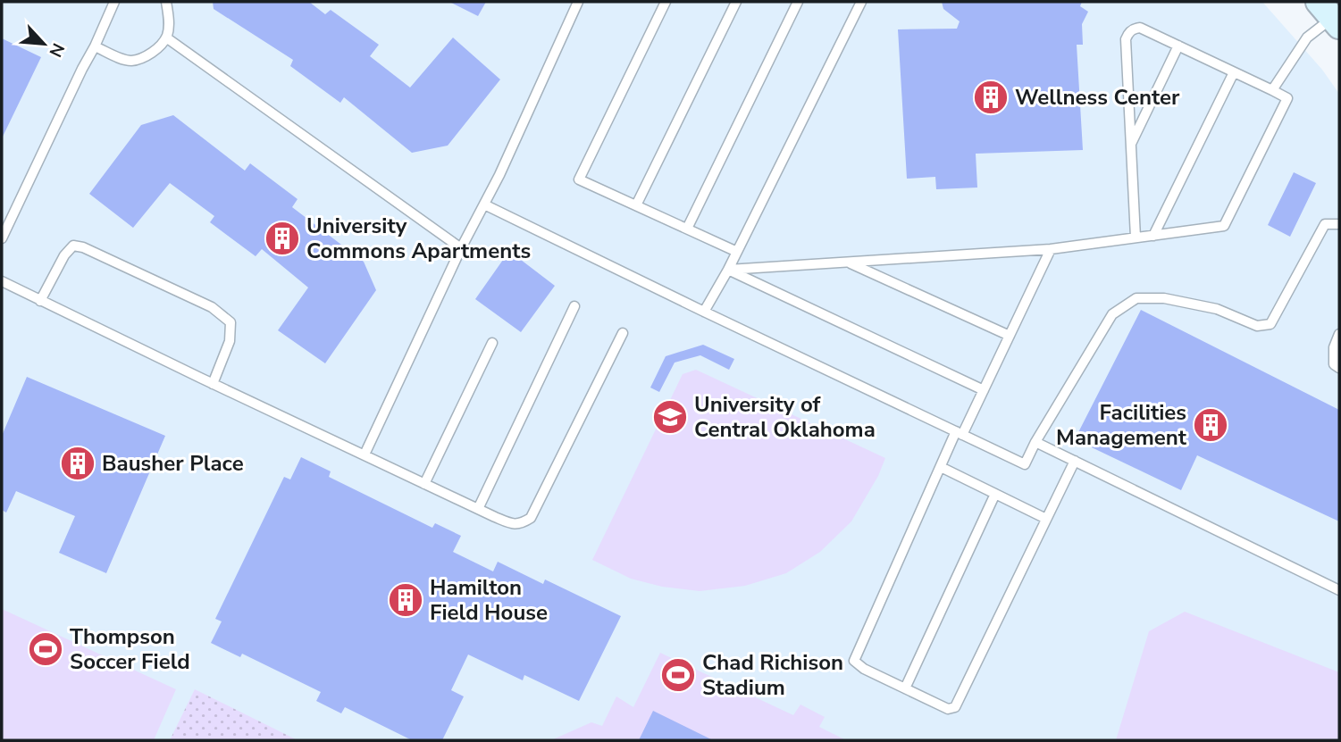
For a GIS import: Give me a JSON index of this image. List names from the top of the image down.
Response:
{
  "places": {
    "building": [
      "Wellness Center",
      "University Commons Apartments",
      "Facilities Management",
      "Bausher Place",
      "Hamilton Field House"
    ],
    "school or university": ["University of Central Oklahoma"],
    "sports": ["Thompson Soccer Field", "Chad Richison Stadium"]
  },
  "north": "bottom right"
}
